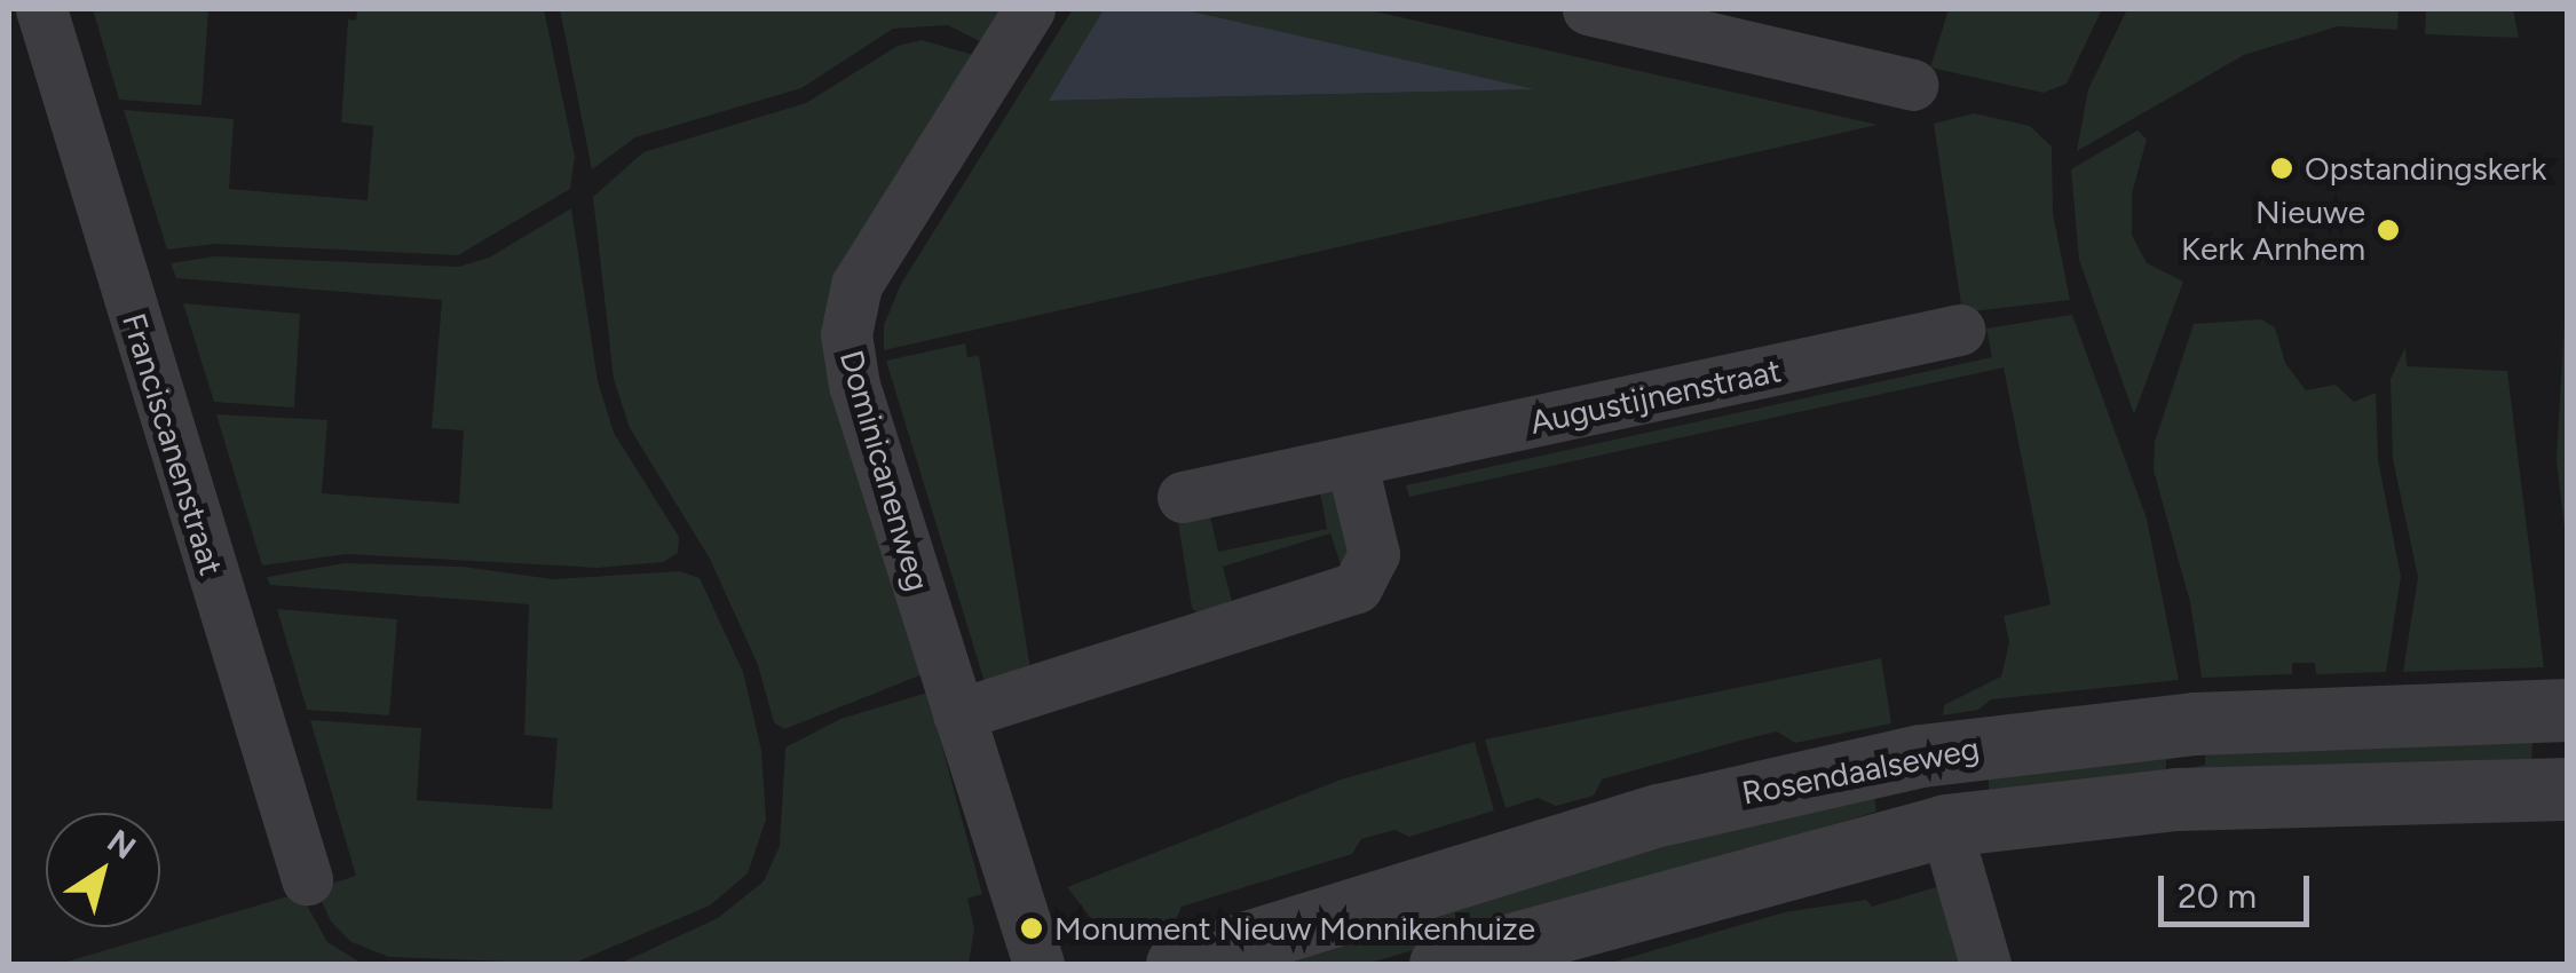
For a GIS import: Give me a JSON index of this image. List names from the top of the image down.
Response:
{
  "streets": {
    "street": [
      "Augustijnenstraat",
      "Franciscanenstraat",
      "Dominicanenweg",
      "Rosendaalseweg"
    ]
  },
  "places": ["Opstandingskerk", "Nieuwe Kerk Arnhem", "Monument Nieuw Monnikenhuize"],
  "scale_bar": "20 m",
  "north": "top right"
}
